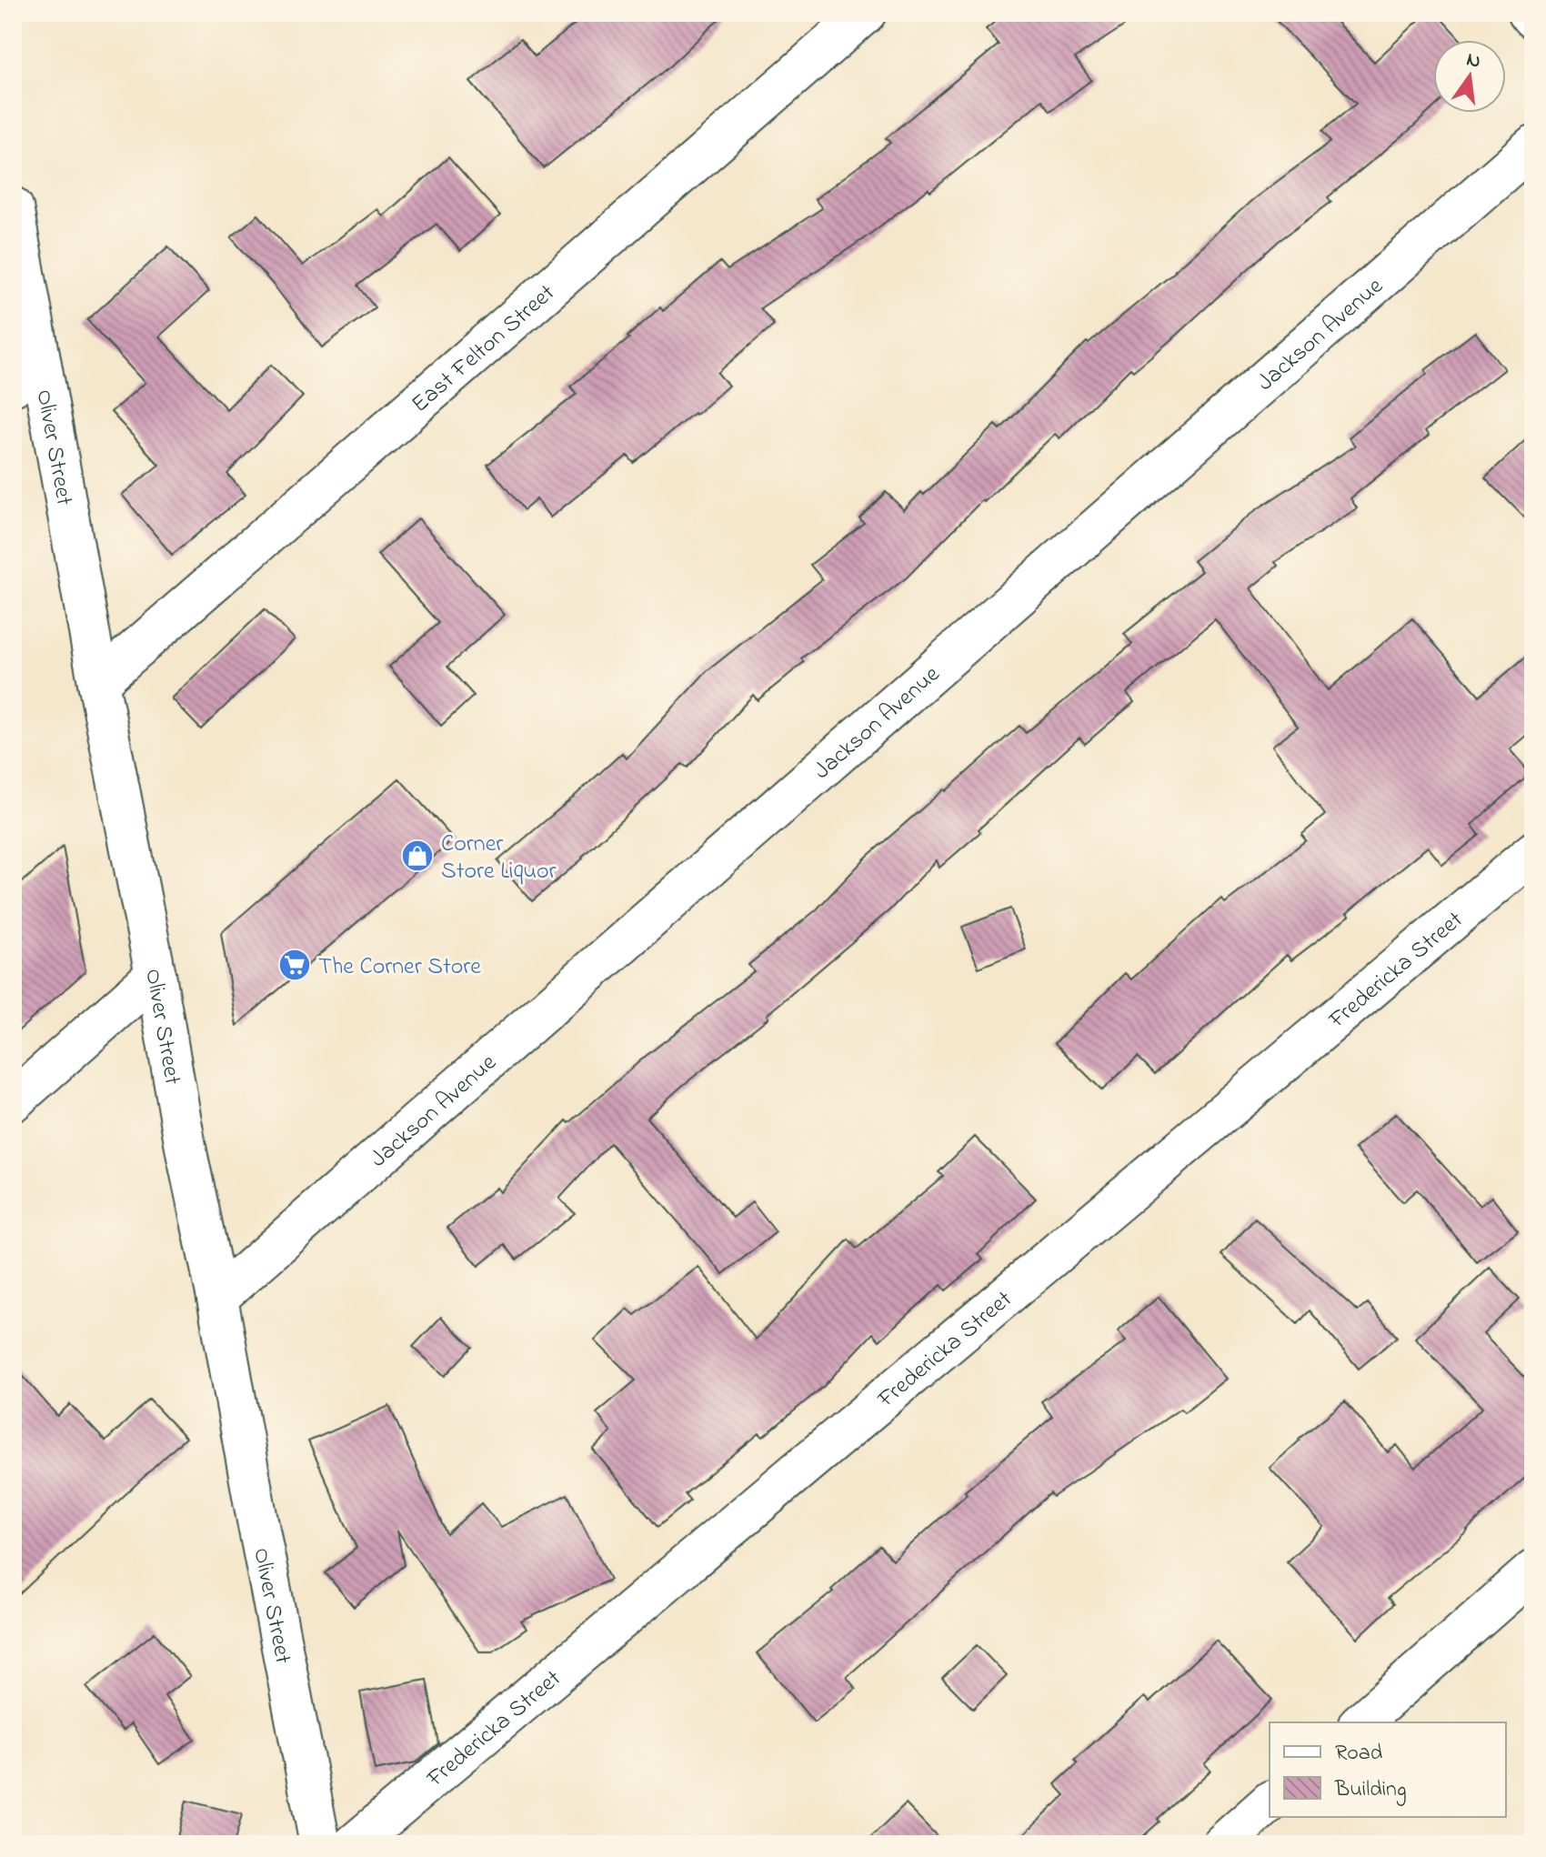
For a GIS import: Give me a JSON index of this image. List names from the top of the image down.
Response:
{
  "streets": {
    "street": [
      "Jackson Avenue",
      "East Felton Street",
      "Oliver Street",
      "Fredericka Street"
    ]
  },
  "crossings": [
    ["Jackson Avenue", "Oliver Street"],
    ["East Felton Street", "Oliver Street"]
  ],
  "places": {
    "shop": ["Corner Store Liquor"],
    "supermarket": ["The Corner Store"]
  },
  "legend": ["Road", "Building"],
  "north": "top"
}
